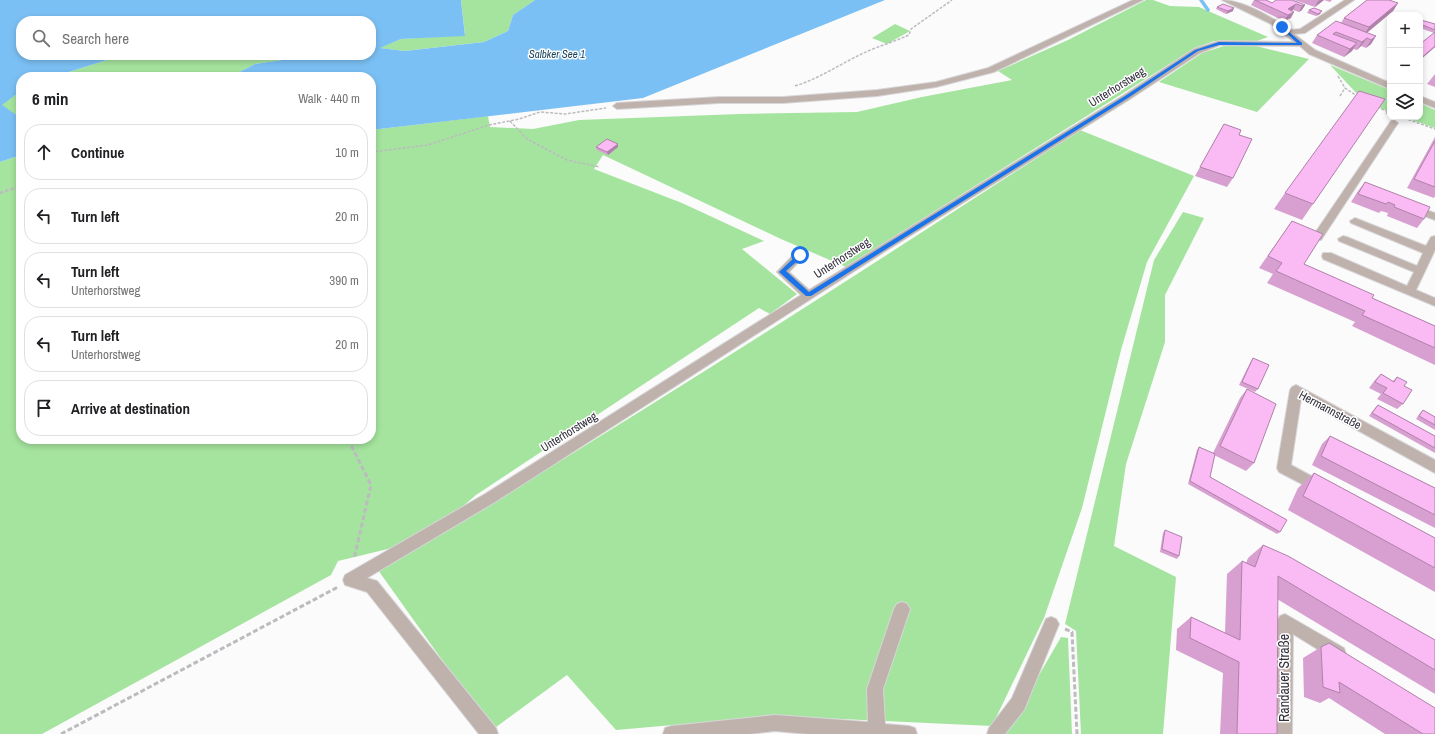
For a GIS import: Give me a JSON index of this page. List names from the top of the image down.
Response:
{
  "streets": {
    "street": ["Unterhorstweg", "Hermannstraße", "Randauer Straße"]
  },
  "water": ["Salbker See 1"],
  "page": {
    "map_buttons": ["+", "−"],
    "search": "Search here",
    "heading": ["6 min", "Walk · 440 m"],
    "list": [
      ["Continue", "10 m"],
      ["Turn left", "20 m"],
      ["Turn left", "Unterhorstweg", "390 m"],
      ["Turn left", "Unterhorstweg", "20 m"],
      "Arrive at destination"
    ]
  }
}
